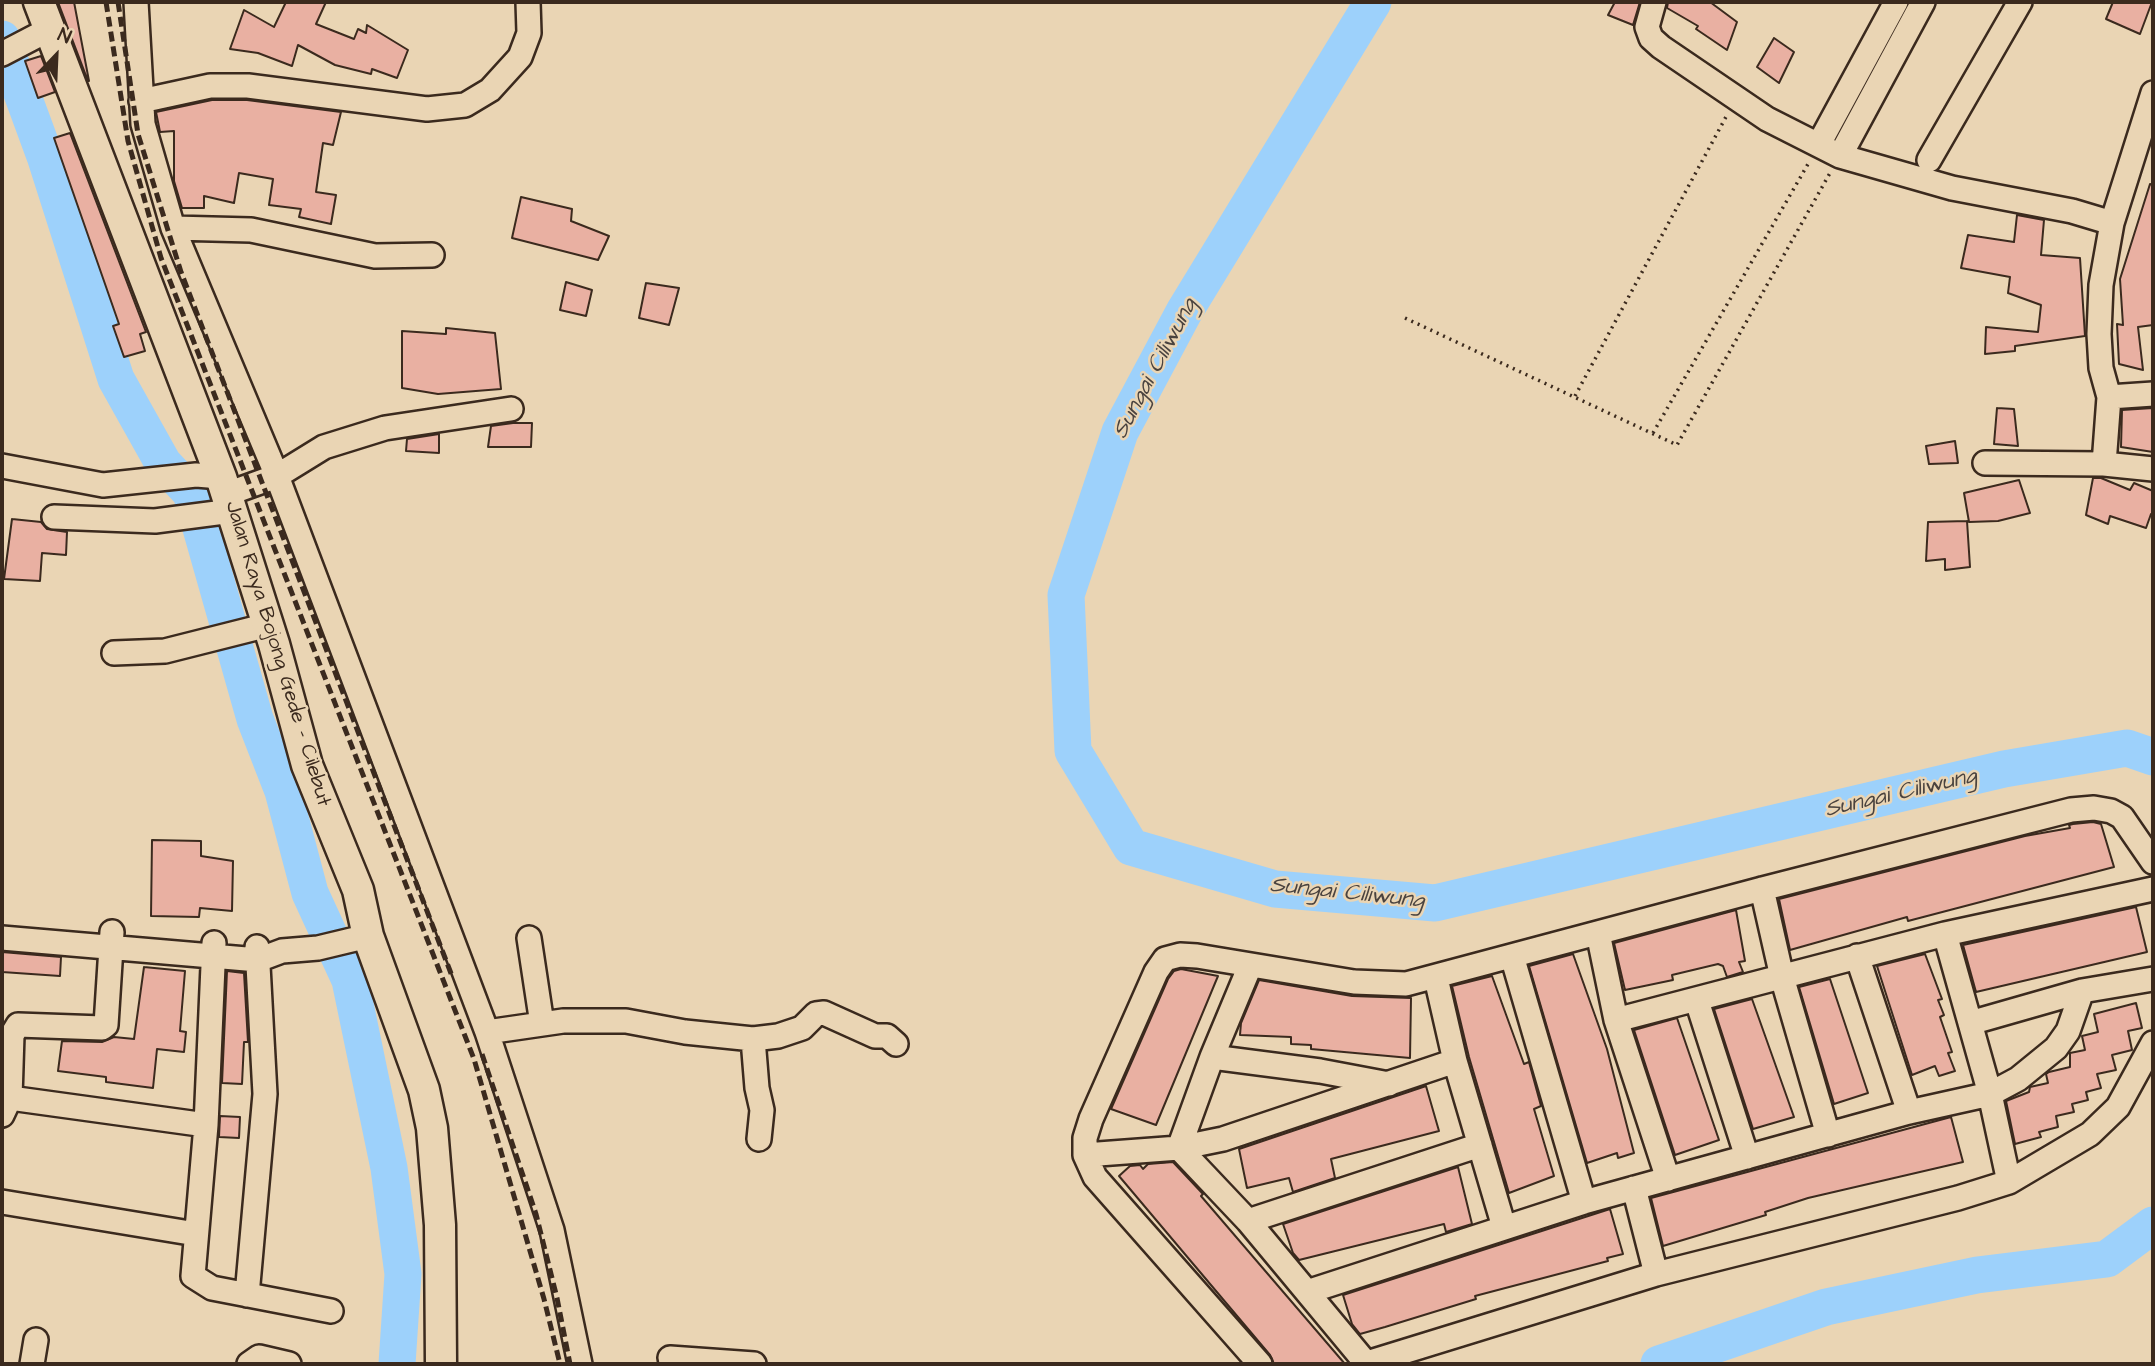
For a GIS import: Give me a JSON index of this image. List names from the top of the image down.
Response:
{
  "streets": {
    "main road": ["Jalan Raya Bojong Gede - Cilebut"]
  },
  "water": ["Sungai Ciliwung"],
  "north": "top right"
}
